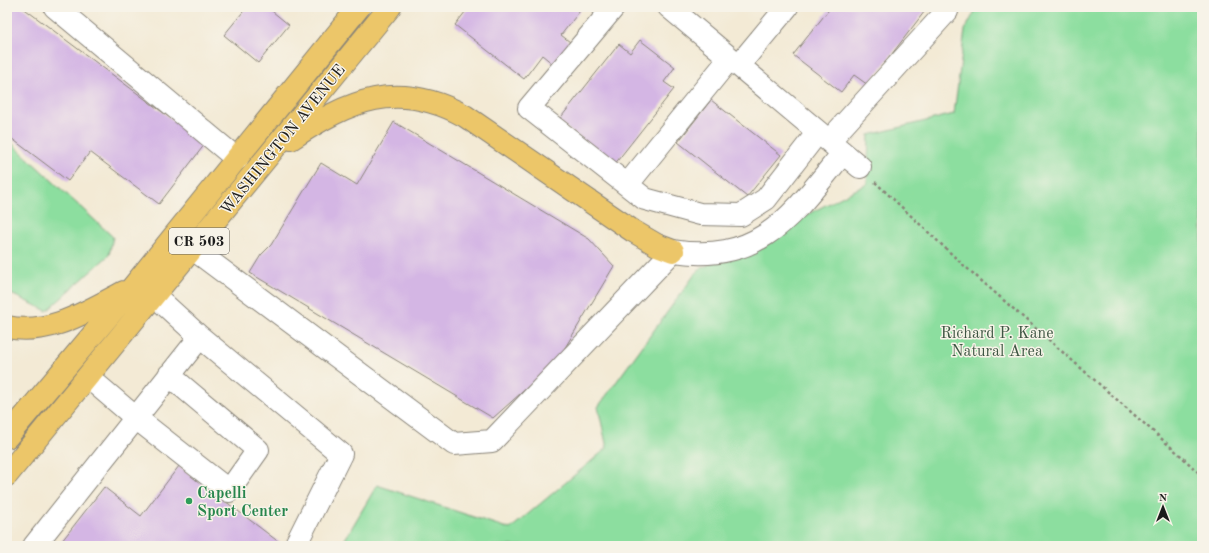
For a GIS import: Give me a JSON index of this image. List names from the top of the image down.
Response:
{
  "streets": {
    "main road": ["WASHINGTON AVENUE", "CR 503"]
  },
  "parks": ["Richard P. Kane Natural Area"],
  "places": ["Capelli Sport Center"],
  "north": "top"
}
